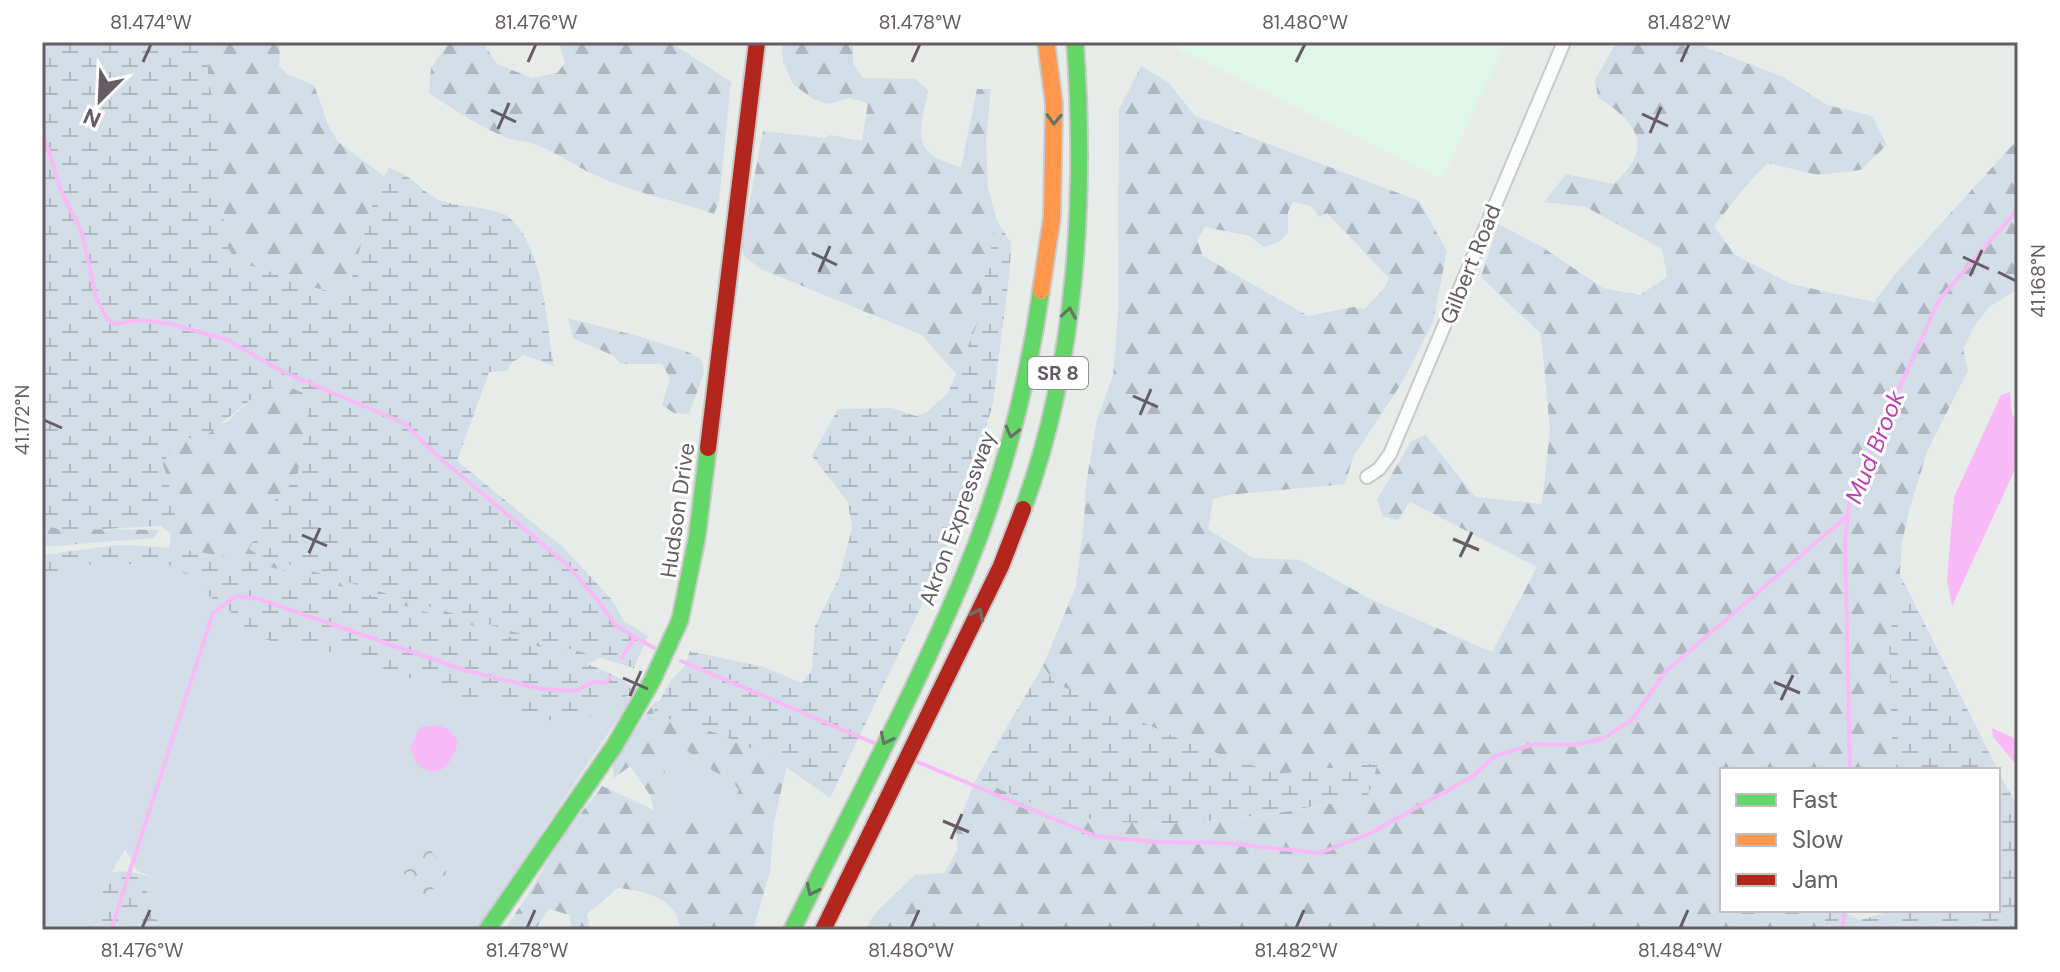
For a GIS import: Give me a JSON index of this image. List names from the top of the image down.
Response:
{
  "streets": {
    "main road": ["SR 8", "Hudson Drive", "Akron Expressway"],
    "street": ["Gilbert Road"]
  },
  "water": ["Mud Brook"],
  "legend": ["Fast", "Slow", "Jam"],
  "north": "bottom left",
  "coordinates": [
    "81.474°W",
    "81.476°W",
    "81.478°W",
    "81.480°W",
    "81.482°W",
    "41.168°N",
    "41.172°N",
    "81.484°W"
  ]
}
